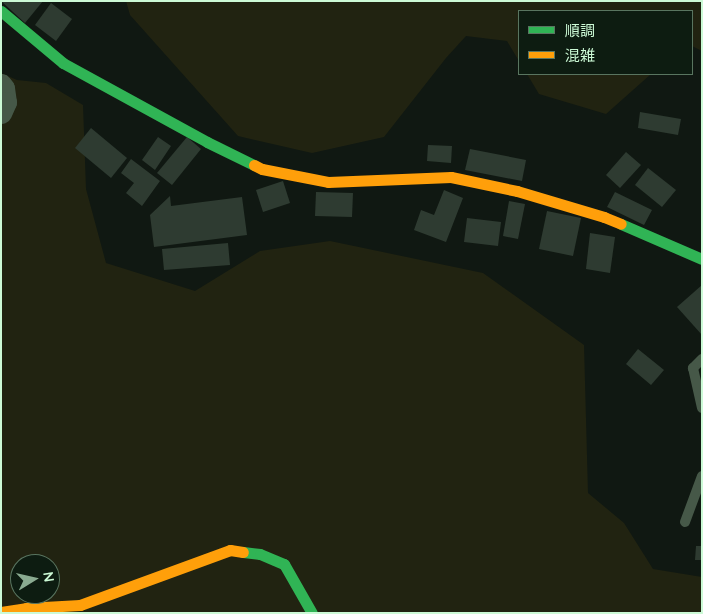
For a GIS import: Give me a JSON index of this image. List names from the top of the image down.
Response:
{
  "legend": ["順調", "混雑"],
  "north": "right"
}
